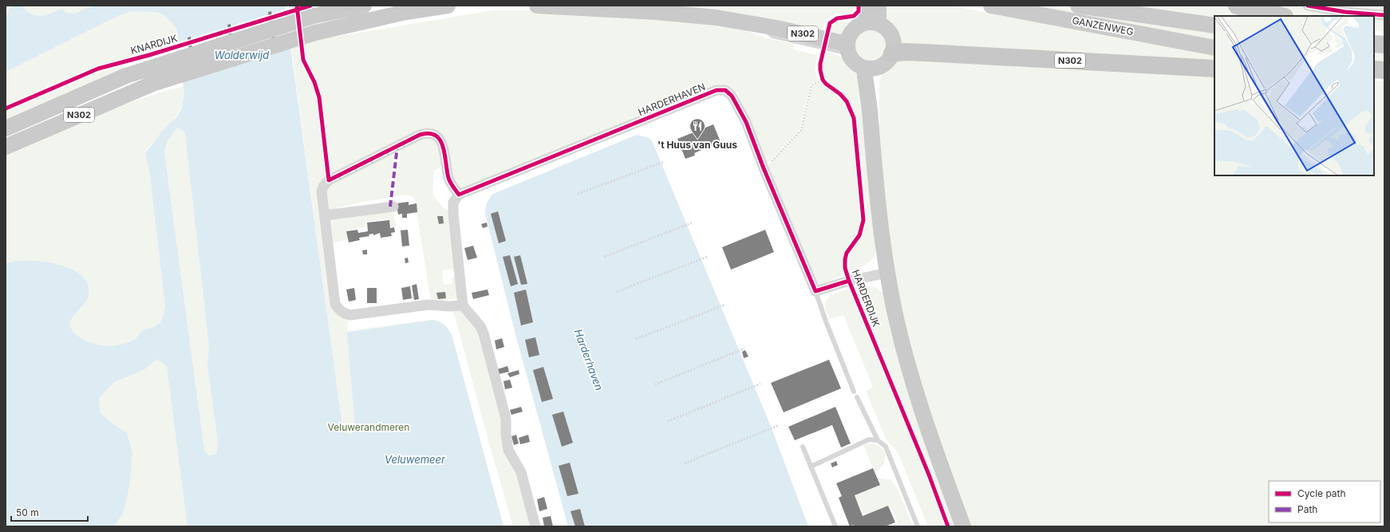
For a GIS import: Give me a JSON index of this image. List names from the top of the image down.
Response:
{
  "streets": {
    "highway": ["N302"],
    "main road": ["GANZENWEG", "KNARDIJK"],
    "street": ["HARDERHAVEN"],
    "cycle path": ["HARDERDIJK"]
  },
  "water": ["Wolderwijd", "Harderhaven", "Veluwemeer"],
  "parks": ["Veluwerandmeren"],
  "places": {
    "restaurant": ["'t Huus van Guus"]
  },
  "legend": ["Cycle path", "Path"],
  "scale_bar": "50 m"
}
